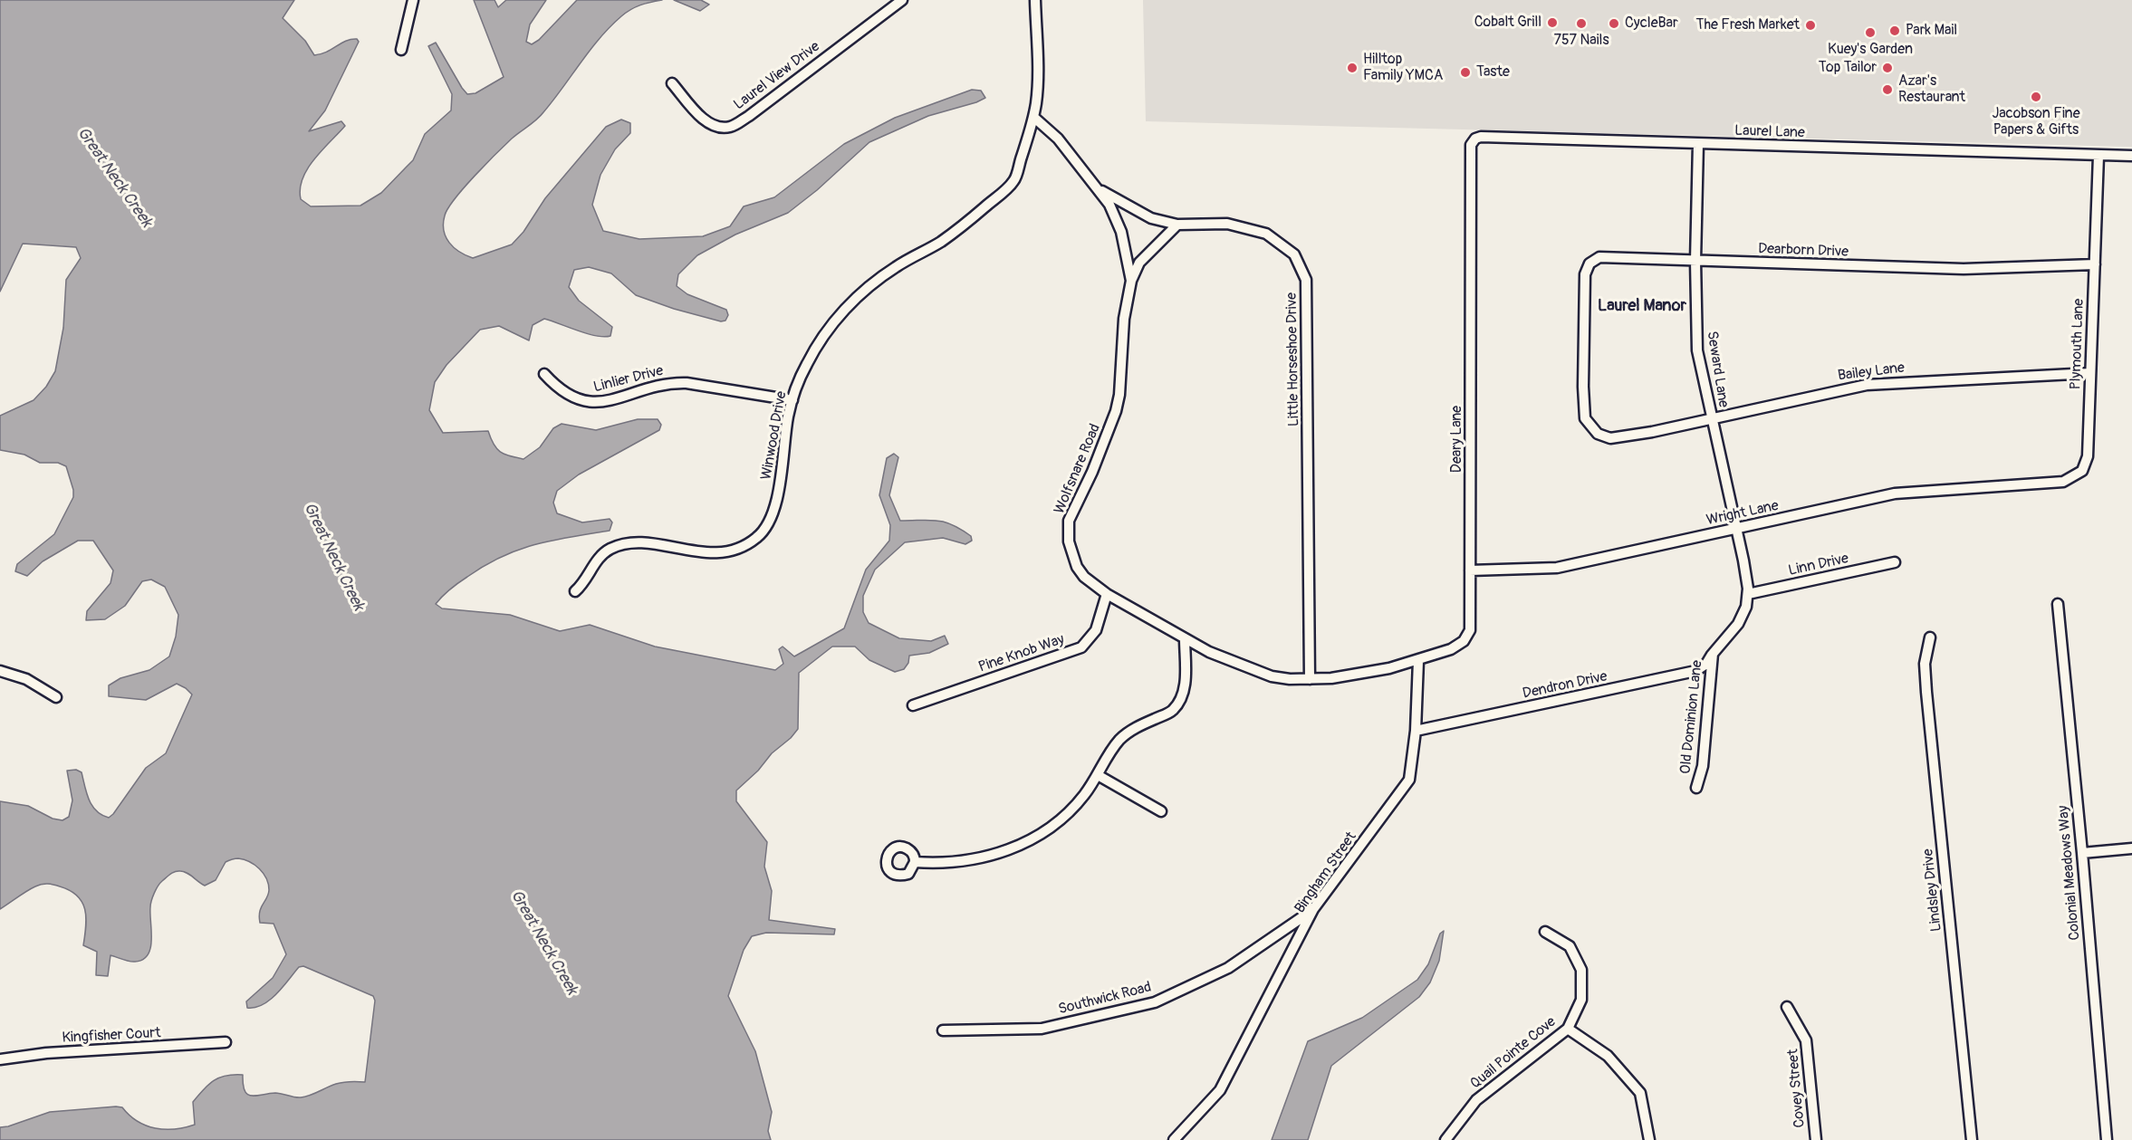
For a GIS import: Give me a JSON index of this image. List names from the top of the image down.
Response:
{
  "streets": {
    "street": [
      "Laurel View Drive",
      "Laurel Lane",
      "Dearborn Drive",
      "Plymouth Lane",
      "Little Horseshoe Drive",
      "Seward Lane",
      "Bailey Lane",
      "Linlier Drive",
      "Winwood Drive",
      "Deary Lane",
      "Wolfsnare Road",
      "Wright Lane",
      "Linn Drive",
      "Pine Knob Way",
      "Dendron Drive",
      "Old Dominion Lane",
      "Bingham Street",
      "Colonial Meadows Way",
      "Lindsley Drive",
      "Southwick Road",
      "Kingfisher Court",
      "Quail Pointe Cove",
      "Covey Street"
    ]
  },
  "crossings": [
    ["Laurel Lane", "Plymouth Lane"],
    ["Laurel Lane", "Seward Lane"],
    ["Laurel Lane", "Deary Lane"],
    ["Dearborn Drive", "Plymouth Lane"],
    ["Dearborn Drive", "Seward Lane"],
    ["Dearborn Drive", "Bailey Lane"],
    ["Plymouth Lane", "Bailey Lane"],
    ["Plymouth Lane", "Wright Lane"],
    ["Little Horseshoe Drive", "Wolfsnare Road"],
    ["Seward Lane", "Bailey Lane"],
    ["Seward Lane", "Wright Lane"],
    ["Seward Lane", "Linn Drive"],
    ["Seward Lane", "Old Dominion Lane"],
    ["Linlier Drive", "Winwood Drive"],
    ["Winwood Drive", "Wolfsnare Road"],
    ["Deary Lane", "Wolfsnare Road"],
    ["Deary Lane", "Wright Lane"],
    ["Wolfsnare Road", "Pine Knob Way"],
    ["Wolfsnare Road", "Bingham Street"],
    ["Linn Drive", "Old Dominion Lane"],
    ["Dendron Drive", "Old Dominion Lane"],
    ["Dendron Drive", "Bingham Street"],
    ["Bingham Street", "Southwick Road"]
  ],
  "districts": ["Laurel Manor"],
  "water": ["Great Neck Creek"],
  "places": [
    "Cobalt Grill",
    "757 Nails",
    "CycleBar",
    "The Fresh Market",
    "Park Mail",
    "Kuey's Garden",
    "Hilltop Family YMCA",
    "Top Tailor",
    "Taste",
    "Azar's Restaurant",
    "Jacobson Fine Papers & Gifts"
  ]
}
